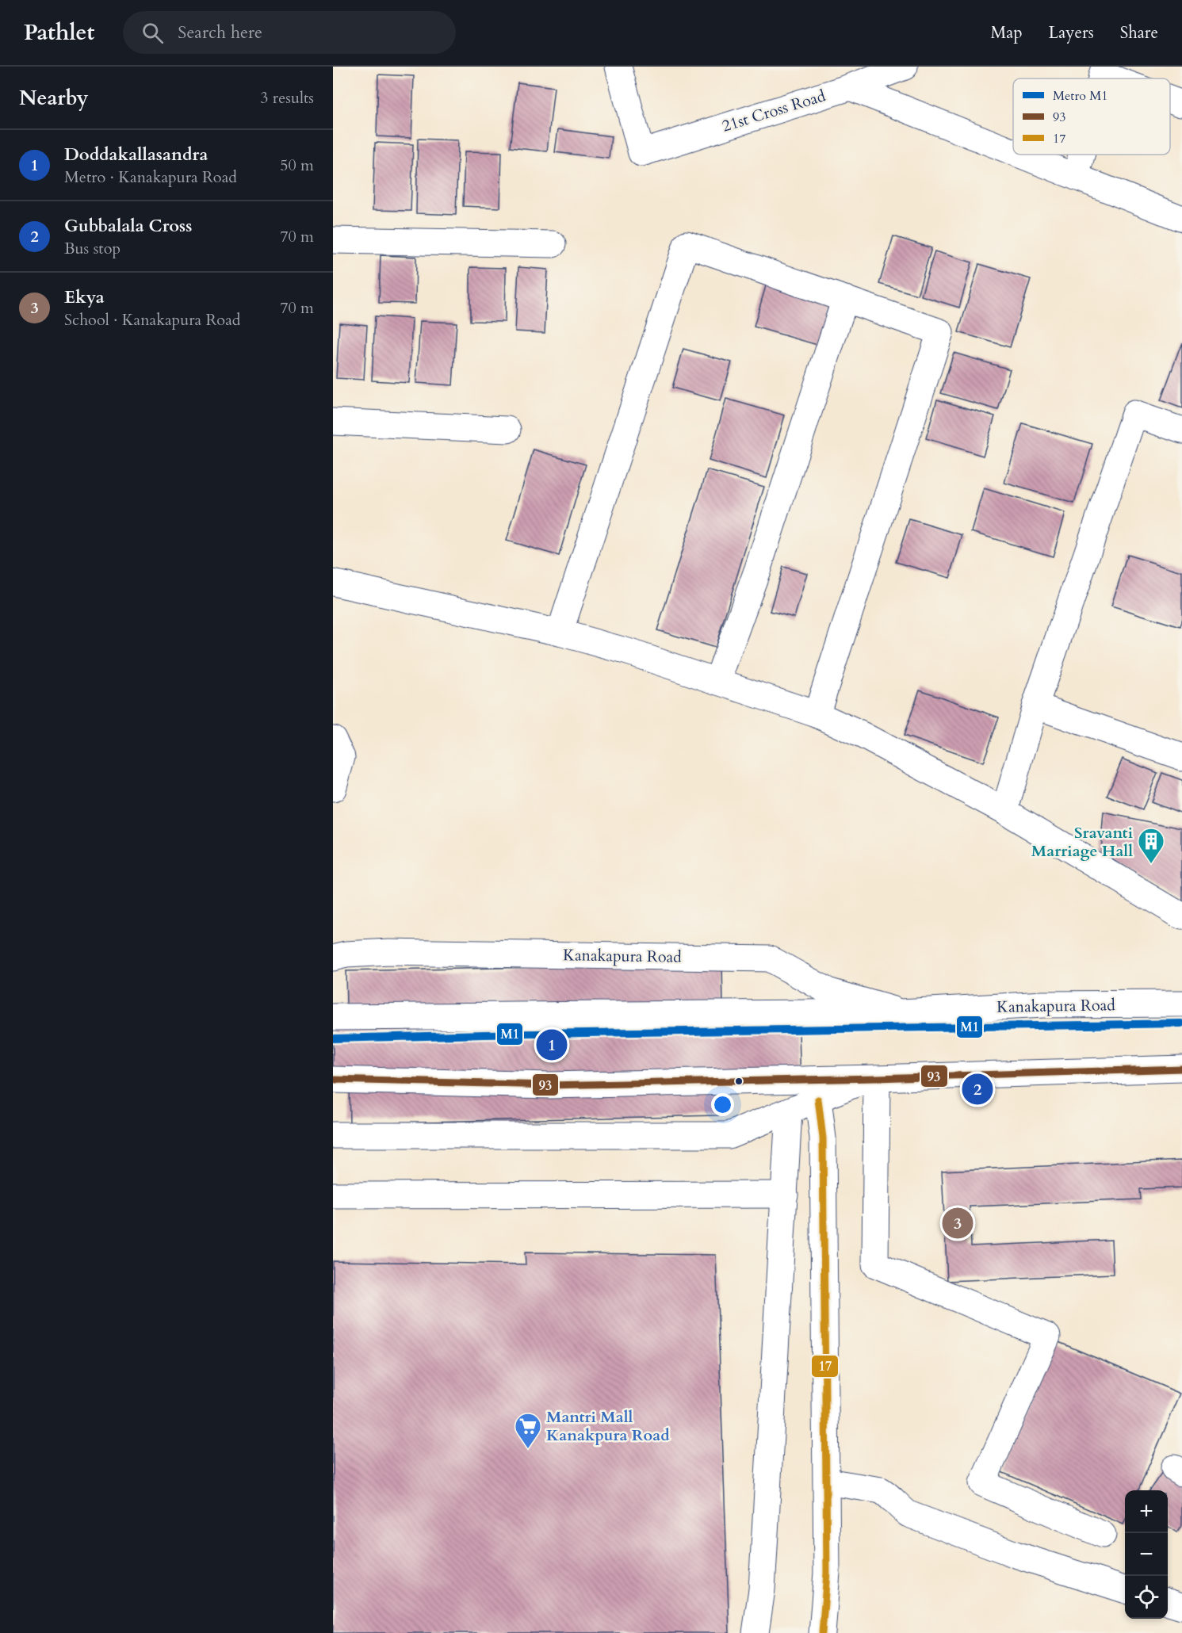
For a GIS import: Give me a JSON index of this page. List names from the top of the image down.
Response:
{
  "streets": {
    "main road": ["21st Cross Road", "Kanakapura Road"]
  },
  "places": {
    "building": ["Sravanti Marriage Hall"],
    "supermarket": ["Mantri Mall Kanakpura Road"]
  },
  "lines": ["metro line M1", "transit line 93", "transit line 17"],
  "legend": ["Metro M1", "93", "17"],
  "page": {
    "header": "Pathlet",
    "search": "Search here",
    "nav": ["Map", "Layers", "Share"],
    "heading": ["Nearby", "3 results"],
    "list": [
      {
        "mark": "1",
        "name": "Doddakallasandra",
        "note": "Metro · Kanakapura Road",
        "value": "50 m"
      },
      {
        "mark": "2",
        "name": "Gubbalala Cross",
        "note": "Bus stop",
        "value": "70 m"
      },
      {
        "mark": "3",
        "name": "Ekya",
        "note": "School · Kanakapura Road",
        "value": "70 m"
      }
    ],
    "pins": ["1", "2", "3"],
    "map_buttons": ["+", "−"]
  }
}
